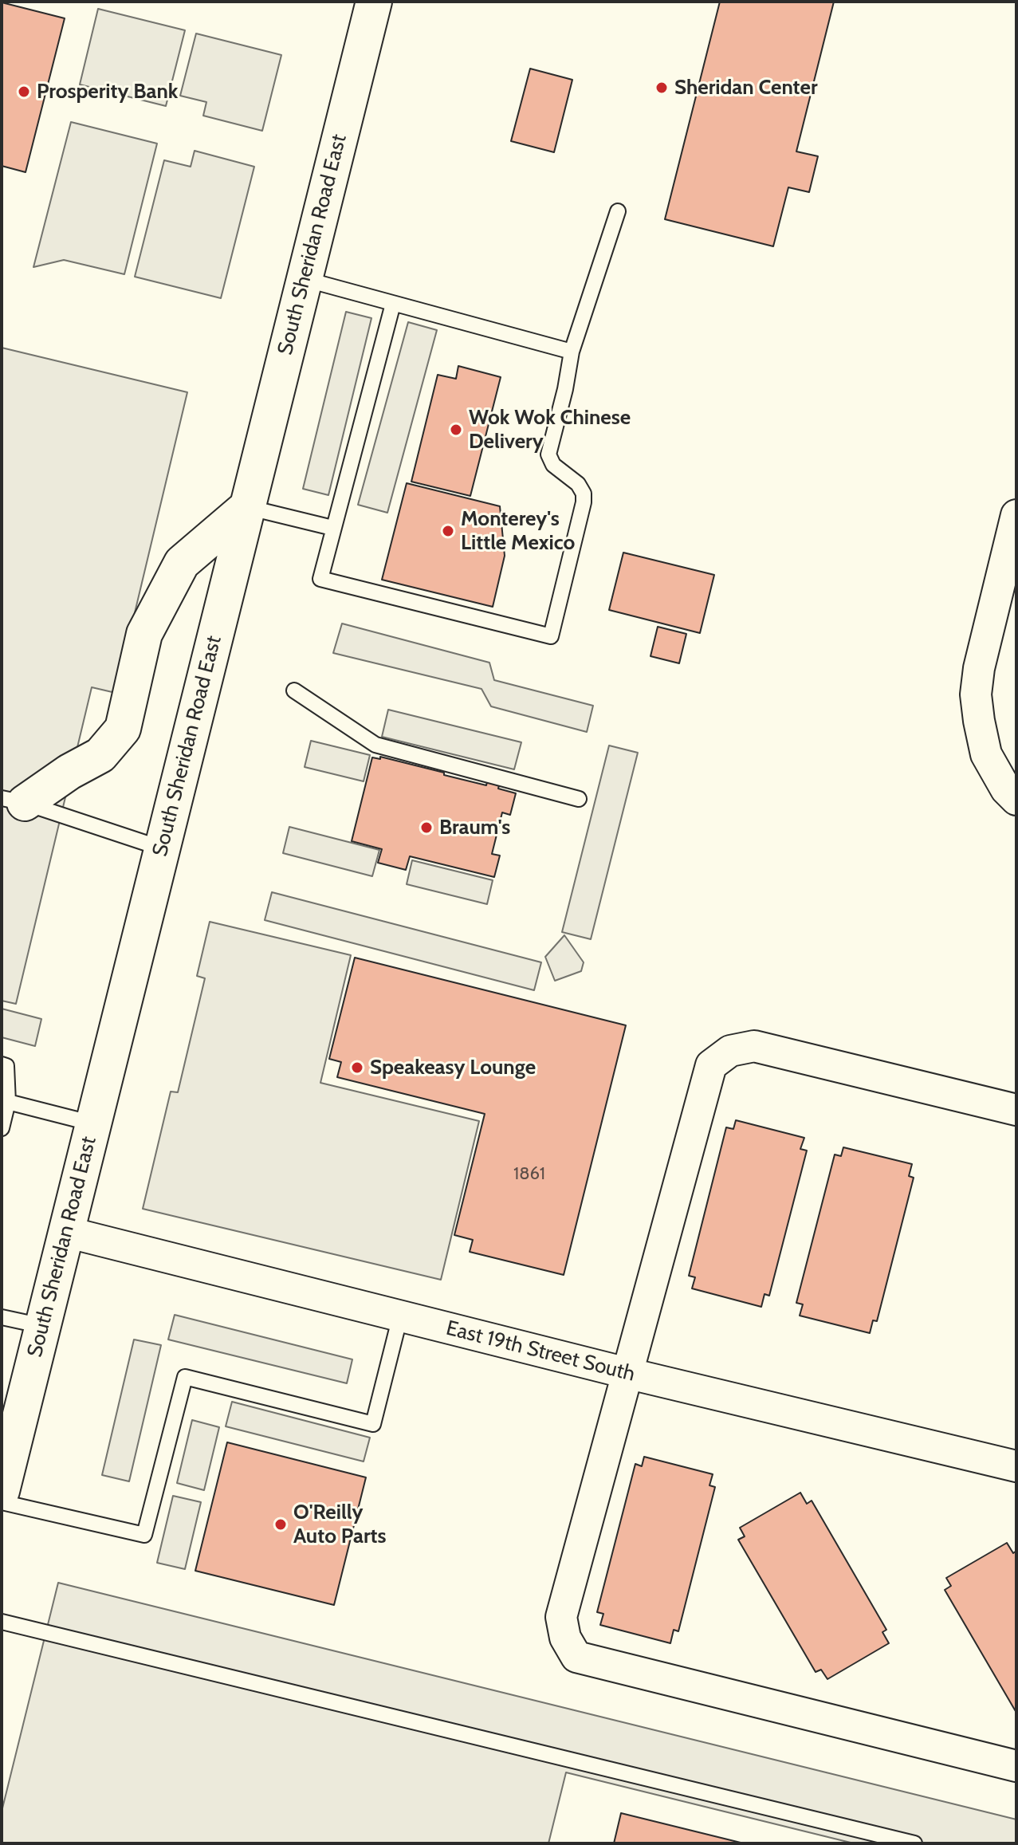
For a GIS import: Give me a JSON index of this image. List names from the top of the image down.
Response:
{
  "streets": {
    "main road": ["South Sheridan Road East"],
    "street": ["East 19th Street South"]
  },
  "crossings": [
    ["South Sheridan Road East", "East 19th Street South"]
  ],
  "places": [
    "Sheridan Center",
    "Prosperity Bank",
    "Wok Wok Chinese Delivery",
    "Monterey's Little Mexico",
    "Braum's",
    "Speakeasy Lounge",
    "O'Reilly Auto Parts"
  ],
  "house_numbers": ["1861"]
}
